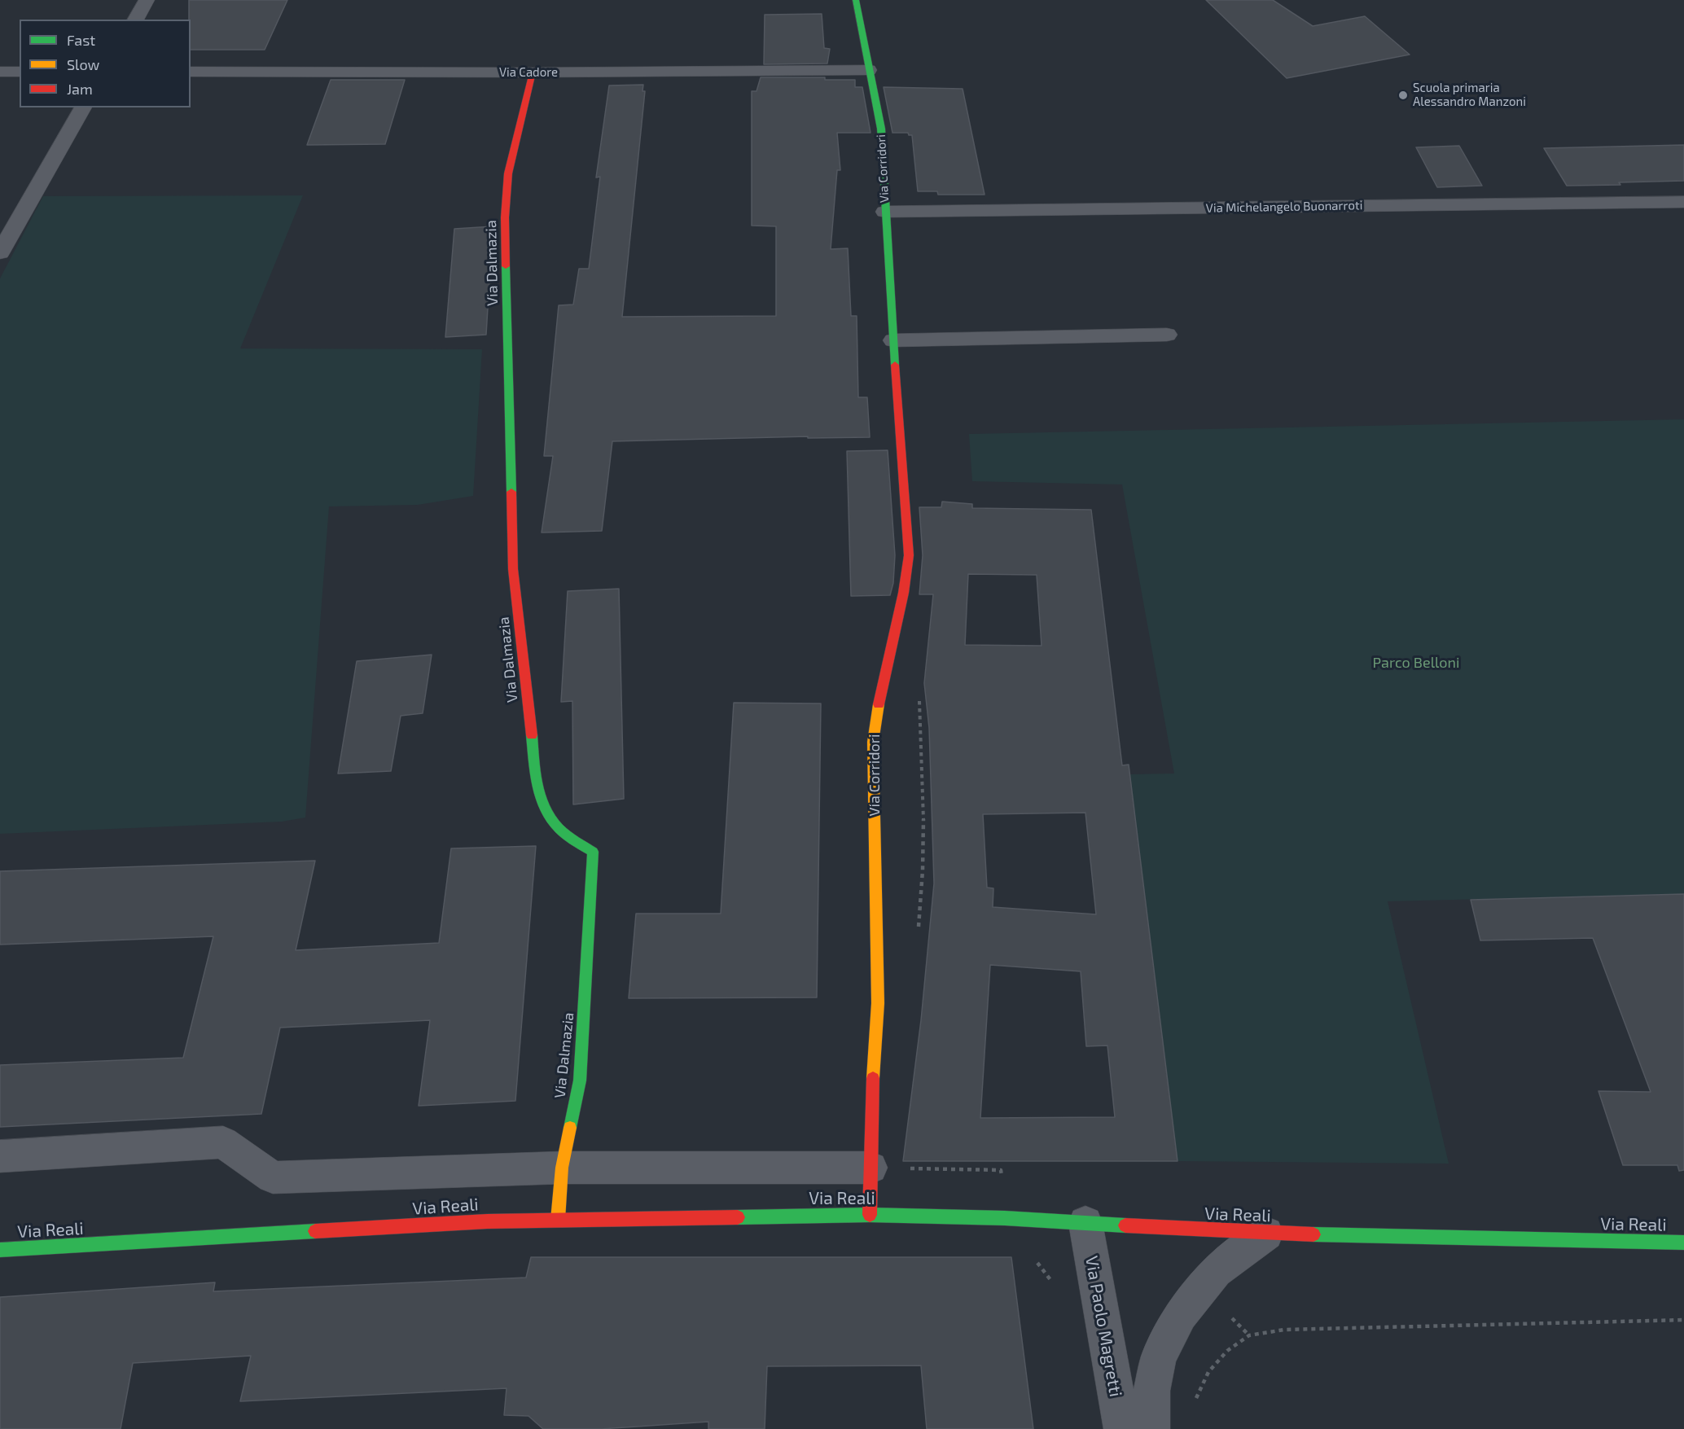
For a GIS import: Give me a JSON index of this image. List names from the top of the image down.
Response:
{
  "streets": {
    "street": [
      "Via Cadore",
      "Via Corridori",
      "Via Michelangelo Buonarroti",
      "Via Dalmazia",
      "Via Reali",
      "Via Paolo Magretti"
    ]
  },
  "crossings": [
    ["Via Cadore", "Via Corridori"],
    ["Via Cadore", "Via Dalmazia"],
    ["Via Corridori", "Via Michelangelo Buonarroti"],
    ["Via Corridori", "Via Reali"],
    ["Via Dalmazia", "Via Reali"],
    ["Via Reali", "Via Paolo Magretti"]
  ],
  "parks": ["Parco Belloni"],
  "places": ["Scuola primaria Alessandro Manzoni"],
  "legend": ["Fast", "Slow", "Jam"]
}
